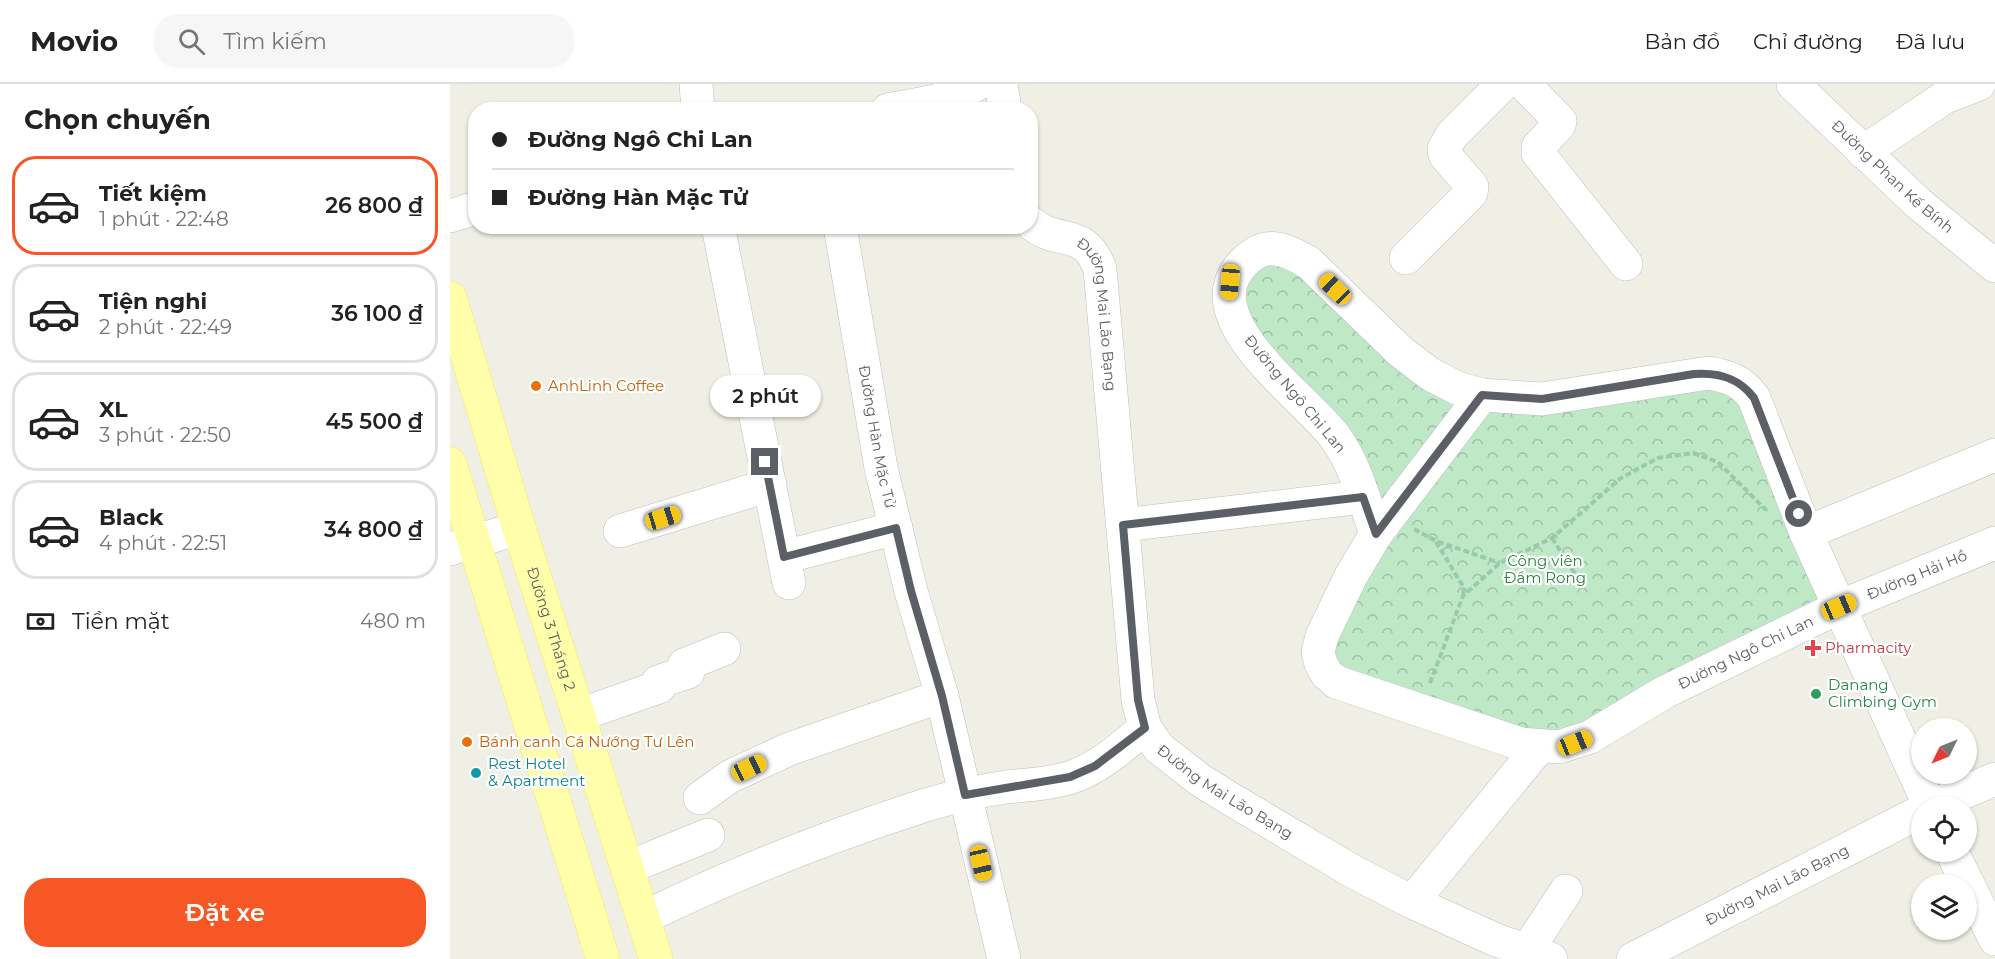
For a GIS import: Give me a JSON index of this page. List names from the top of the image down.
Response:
{
  "streets": {
    "main road": ["Đường 3 Tháng 2"],
    "street": [
      "Đường Phan Kế Bính",
      "Đường Mai Lão Bạng",
      "Đường Ngô Chi Lan",
      "Đường Hàn Mặc Tử",
      "Đường Hải Hồ"
    ]
  },
  "crossings": [
    ["Đường Ngô Chi Lan", "Đường Hải Hồ"]
  ],
  "parks": ["Công viên Đầm Rong"],
  "places": {
    "other": [
      "AnhLinh Coffee",
      "Danang Climbing Gym",
      "Bánh canh Cá Nướng Tư Lên",
      "Rest Hotel & Apartment"
    ],
    "health": ["Pharmacity"]
  },
  "north": "bottom left",
  "page": {
    "header": "Movio",
    "search": "Tìm kiếm",
    "nav": ["Bản đồ", "Chỉ đường", "Đã lưu"],
    "heading": "Chọn chuyến",
    "banner": ["Đường Ngô Chi Lan", "Đường Hàn Mặc Tử"],
    "list": [
      {
        "name": "Tiết kiệm",
        "note": "1 phút · 22:48",
        "value": "26 800 ₫"
      },
      {
        "name": "Tiện nghi",
        "note": "2 phút · 22:49",
        "value": "36 100 ₫"
      },
      {
        "name": "XL",
        "note": "3 phút · 22:50",
        "value": "45 500 ₫"
      },
      {
        "name": "Black",
        "note": "4 phút · 22:51",
        "value": "34 800 ₫"
      }
    ],
    "bubble": "2 phút",
    "pay": ["Tiền mặt", "480 m"],
    "buttons": "Đặt xe"
  }
}
